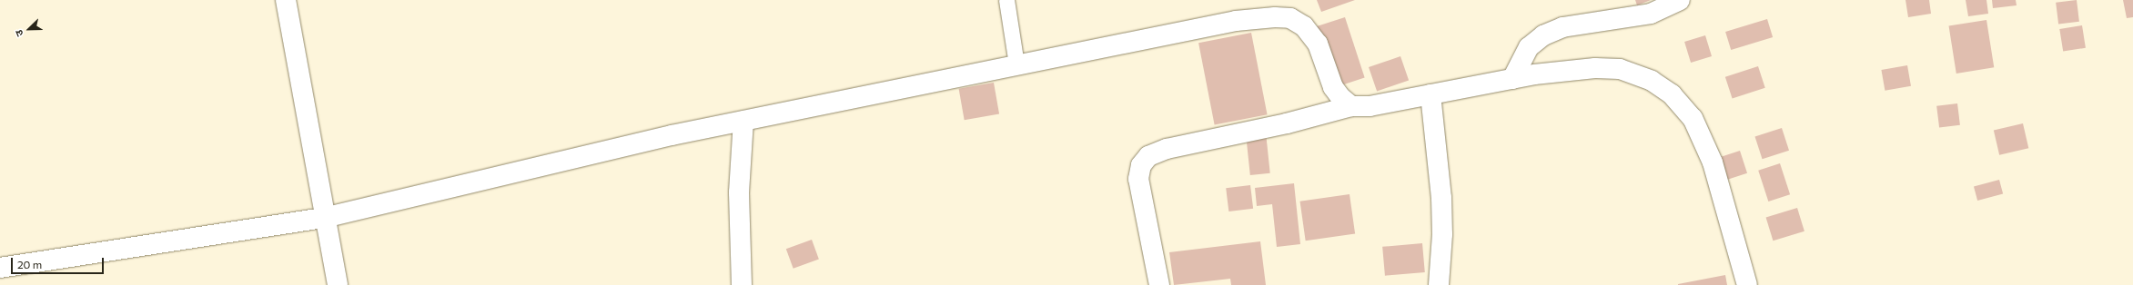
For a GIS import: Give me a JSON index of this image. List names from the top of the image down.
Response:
{
  "scale_bar": "20 m",
  "north": "bottom left"
}
